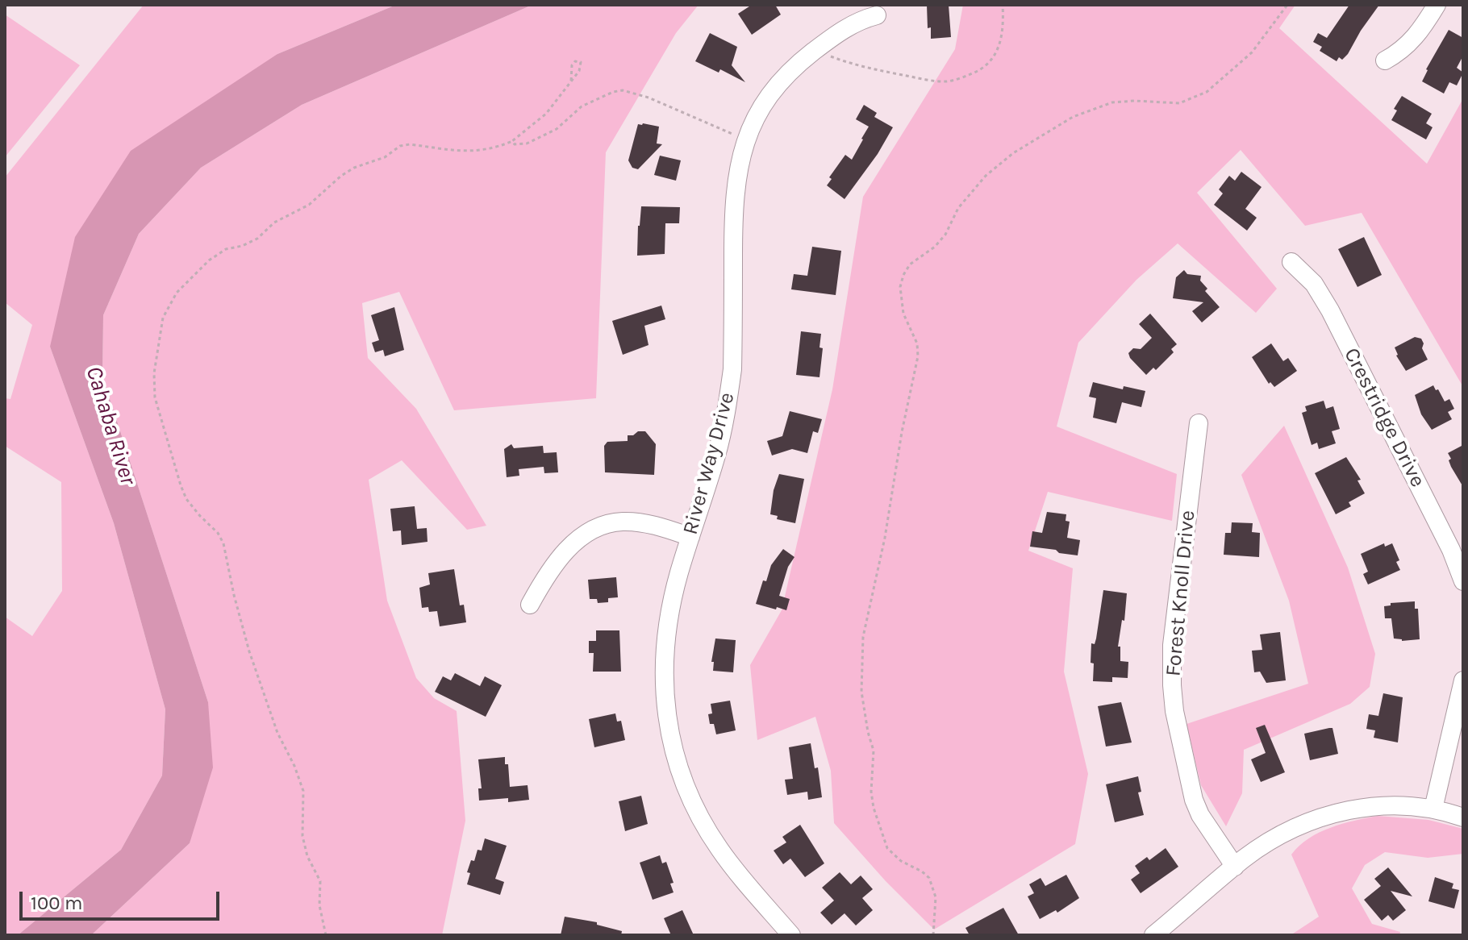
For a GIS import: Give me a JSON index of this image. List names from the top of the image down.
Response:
{
  "streets": {
    "street": ["Crestridge Drive", "River Way Drive", "Forest Knoll Drive"]
  },
  "water": ["Cahaba River"],
  "scale_bar": "100 m"
}
